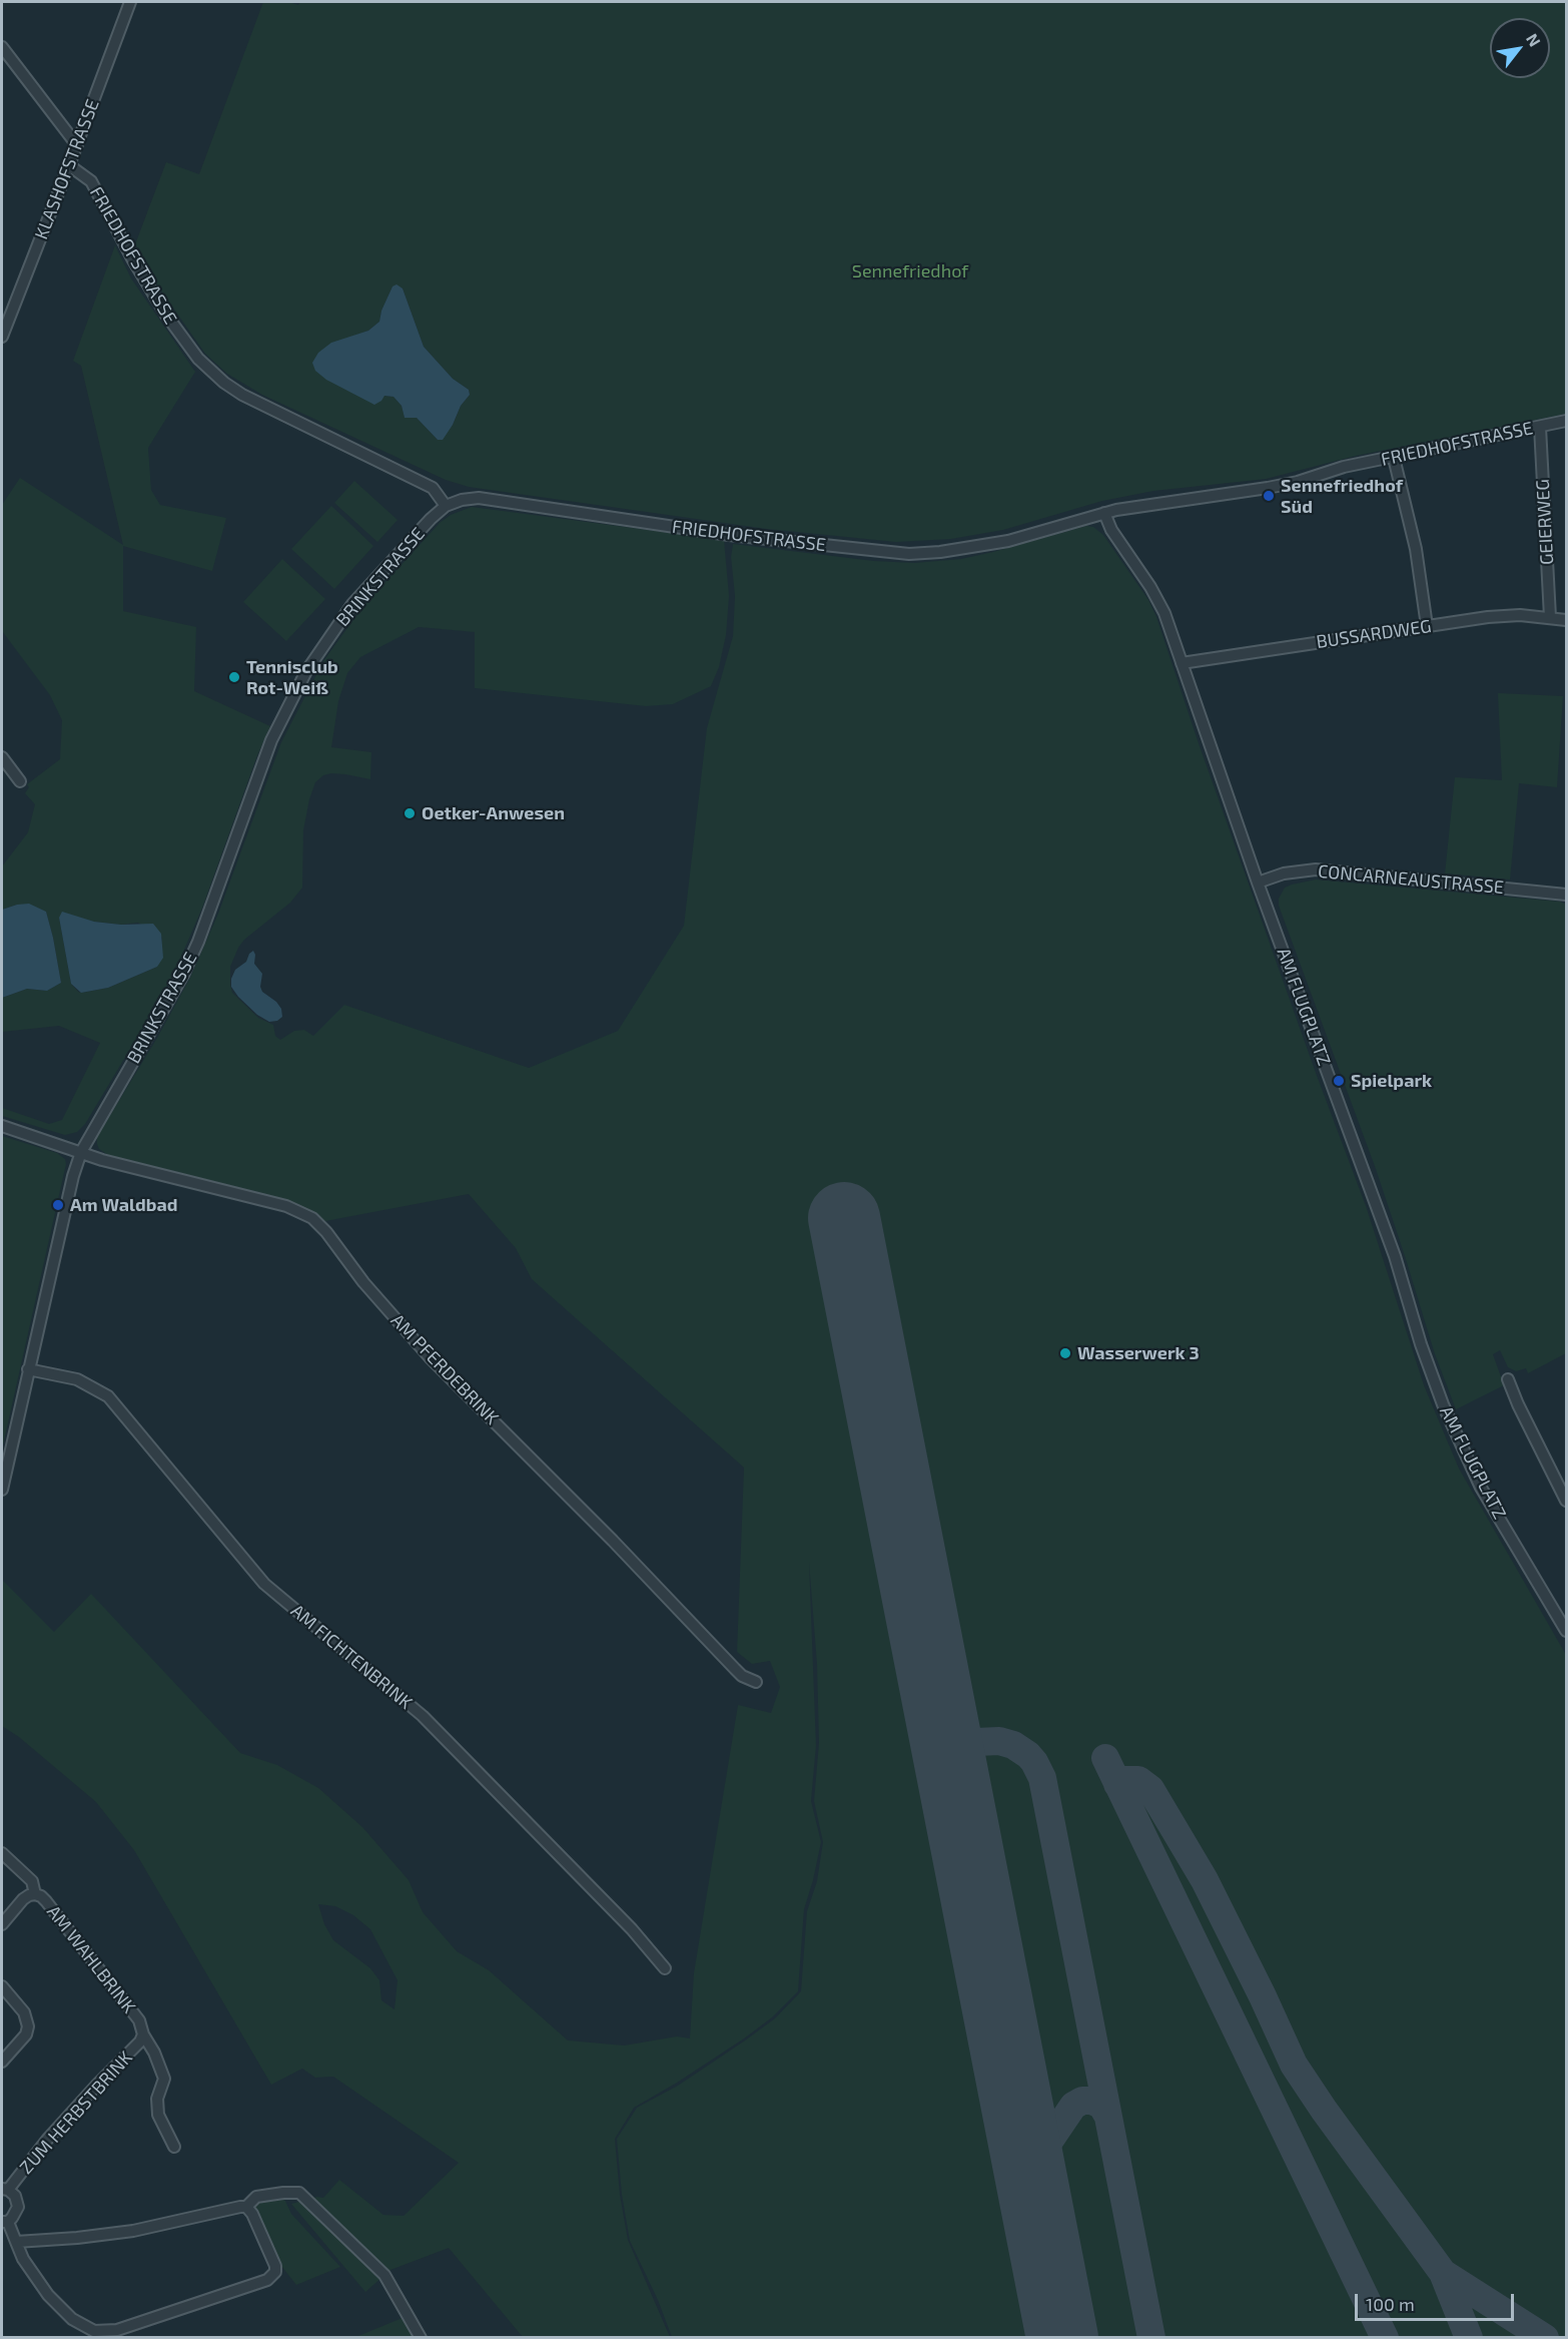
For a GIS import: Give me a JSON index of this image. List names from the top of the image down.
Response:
{
  "streets": {
    "street": [
      "KLASHOFSTRASSE",
      "FRIEDHOFSTRASSE",
      "GEIERWEG",
      "BRINKSTRASSE",
      "BUSSARDWEG",
      "CONCARNEAUSTRASSE",
      "AM FLUGPLATZ",
      "AM PFERDEBRINK",
      "AM FICHTENBRINK",
      "AM WAHLBRINK",
      "ZUM HERBSTBRINK"
    ]
  },
  "crossings": [
    ["KLASHOFSTRASSE", "FRIEDHOFSTRASSE"],
    ["FRIEDHOFSTRASSE", "GEIERWEG"],
    ["FRIEDHOFSTRASSE", "BRINKSTRASSE"],
    ["FRIEDHOFSTRASSE", "AM FLUGPLATZ"],
    ["GEIERWEG", "BUSSARDWEG"],
    ["BRINKSTRASSE", "AM PFERDEBRINK"],
    ["BRINKSTRASSE", "AM FICHTENBRINK"],
    ["BUSSARDWEG", "AM FLUGPLATZ"],
    ["CONCARNEAUSTRASSE", "AM FLUGPLATZ"],
    ["AM WAHLBRINK", "ZUM HERBSTBRINK"]
  ],
  "parks": ["Sennefriedhof"],
  "places": [
    "Sennefriedhof Süd",
    "Tennisclub Rot-Weiß",
    "Oetker-Anwesen",
    "Spielpark",
    "Am Waldbad",
    "Wasserwerk 3"
  ],
  "scale_bar": "100 m",
  "north": "top right"
}
